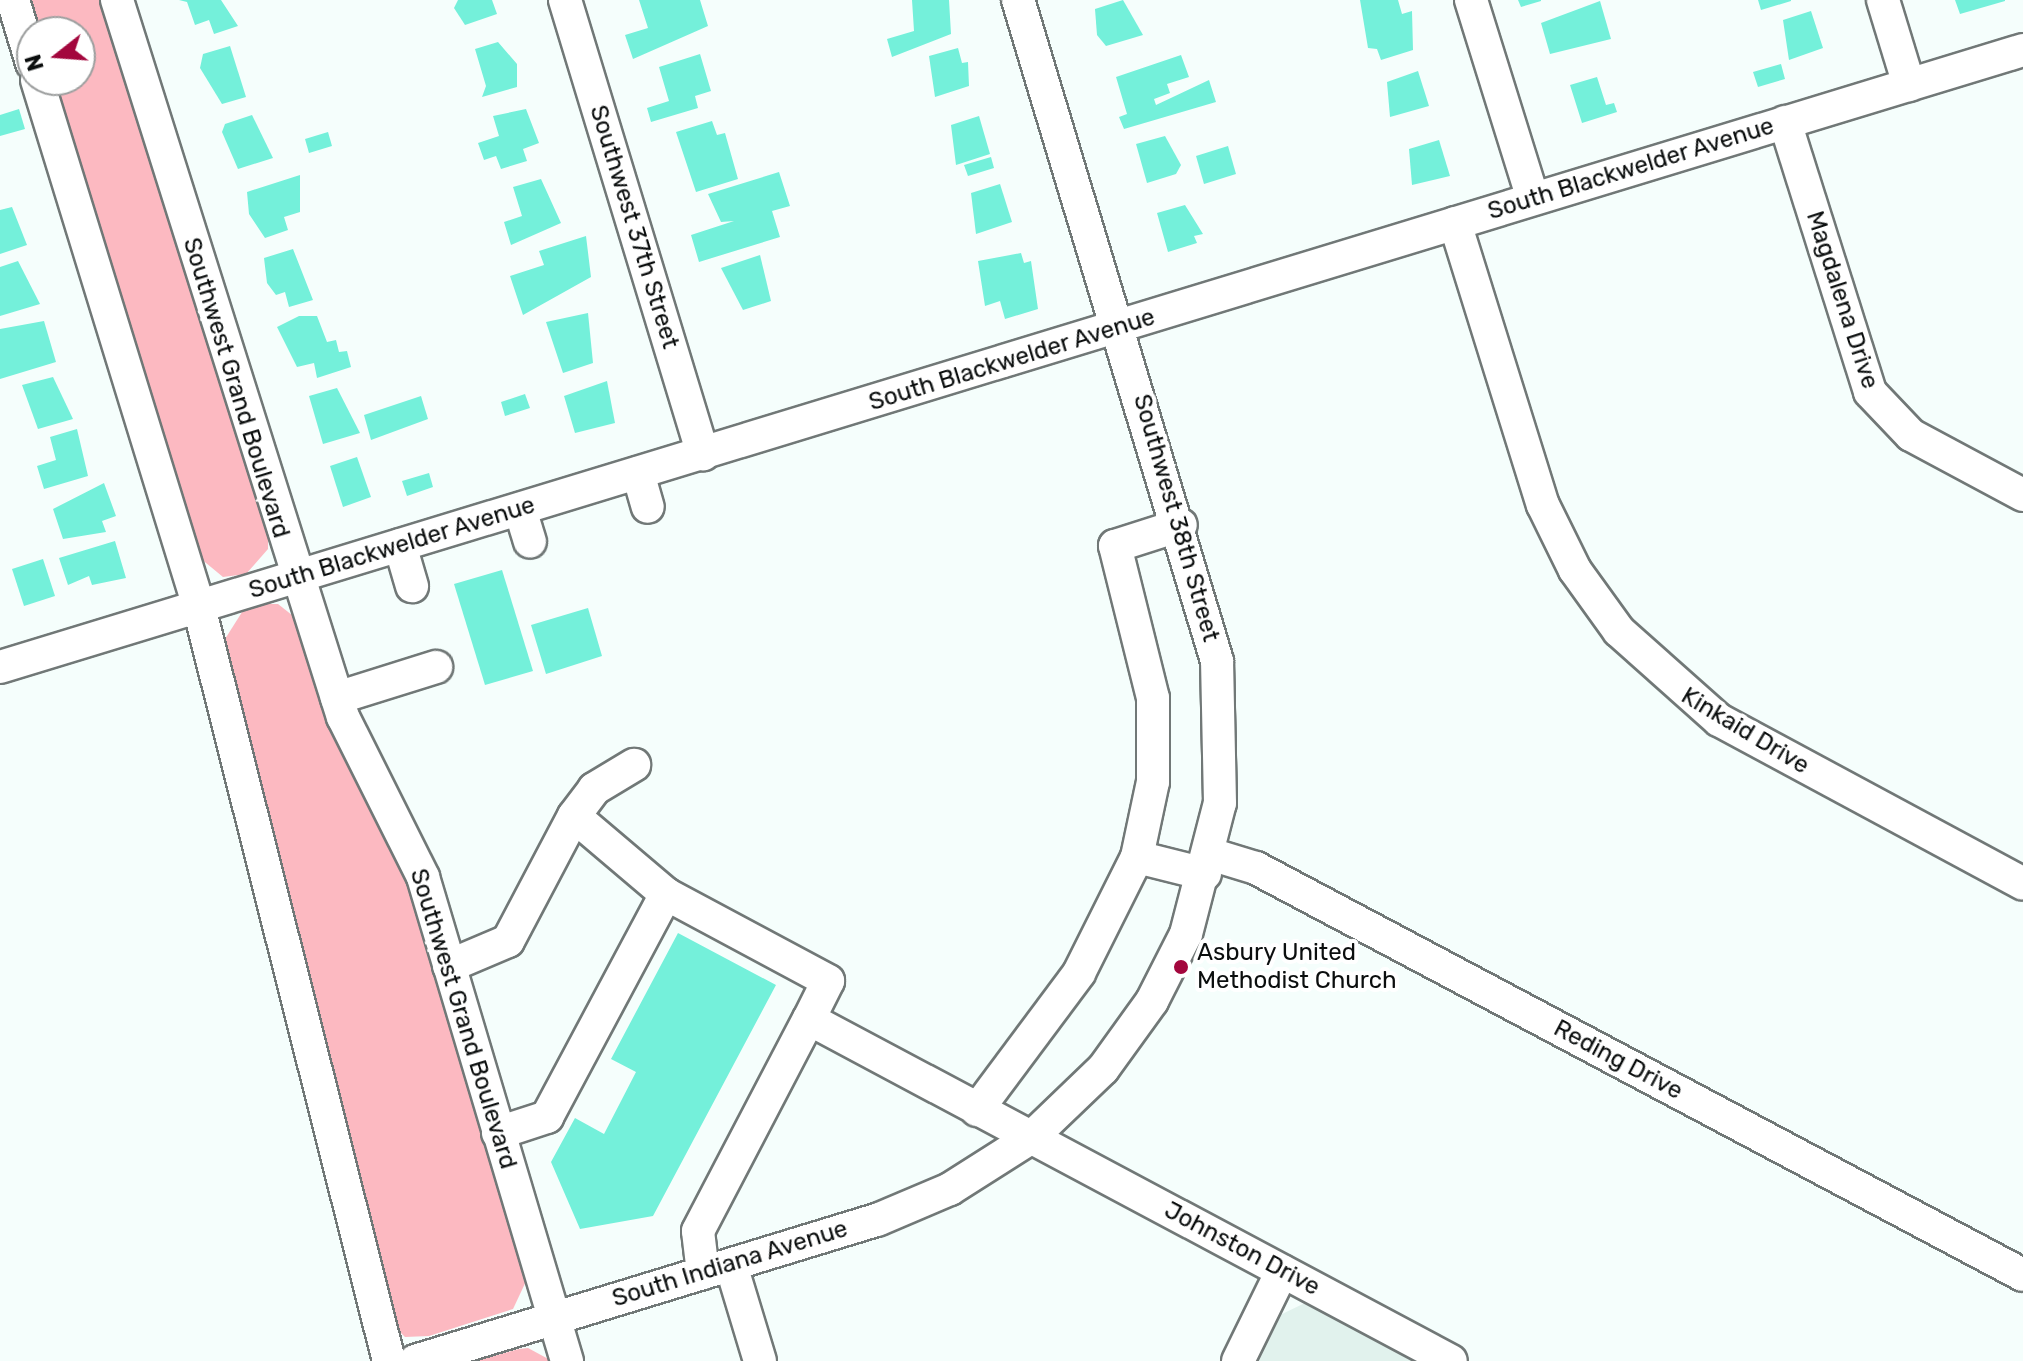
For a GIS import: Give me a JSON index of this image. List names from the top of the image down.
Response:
{
  "streets": {
    "street": [
      "South Blackwelder Avenue",
      "Southwest 37th Street",
      "Magdalena Drive",
      "Southwest Grand Boulevard",
      "Southwest 38th Street",
      "Kinkaid Drive",
      "Reding Drive",
      "Johnston Drive",
      "South Indiana Avenue"
    ]
  },
  "crossings": [
    ["South Blackwelder Avenue", "Southwest 37th Street"],
    ["South Blackwelder Avenue", "Magdalena Drive"],
    ["South Blackwelder Avenue", "Southwest Grand Boulevard"],
    ["South Blackwelder Avenue", "Southwest 38th Street"],
    ["South Blackwelder Avenue", "Kinkaid Drive"],
    ["Southwest Grand Boulevard", "South Indiana Avenue"],
    ["Southwest 38th Street", "Reding Drive"],
    ["Southwest 38th Street", "Johnston Drive"],
    ["Southwest 38th Street", "South Indiana Avenue"],
    ["Johnston Drive", "South Indiana Avenue"]
  ],
  "places": ["Asbury United Methodist Church"],
  "north": "left"
}
